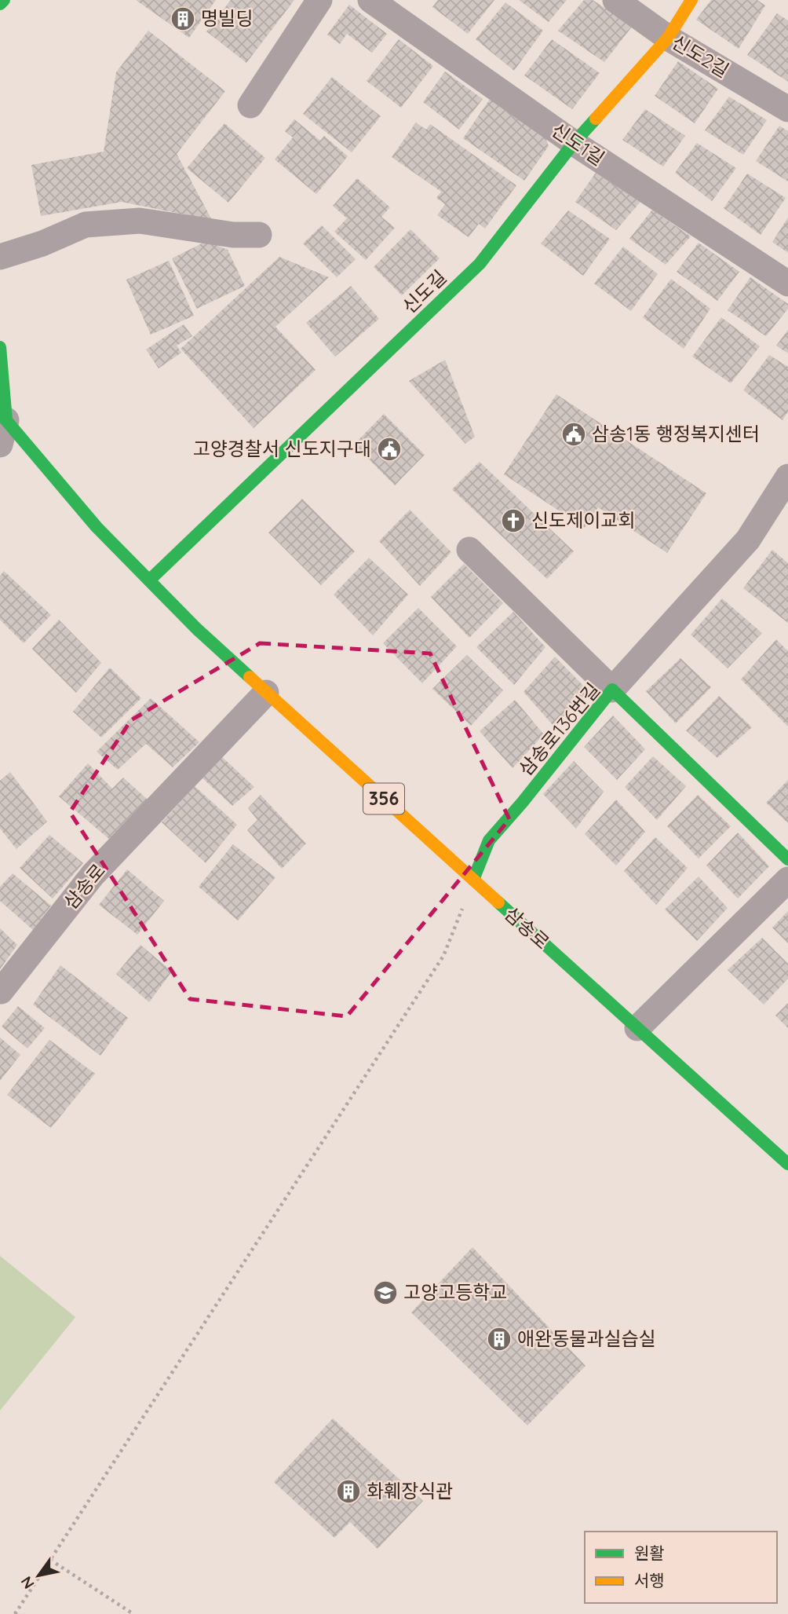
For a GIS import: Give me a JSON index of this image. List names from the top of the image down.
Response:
{
  "streets": {
    "street": [
      "신도2길",
      "신도1길",
      "신도길",
      "삼송로136번길",
      "356",
      "삼송로"
    ]
  },
  "crossings": [
    ["신도2길", "신도길"],
    ["신도1길", "신도길"],
    ["신도길", "삼송로"],
    ["삼송로136번길", "삼송로"]
  ],
  "places": {
    "building": ["명빌딩", "애완동물과실습실", "화훼장식관"],
    "public building": ["삼송1동 행정복지센터", "고양경찰서 신도지구대"],
    "church": ["신도제이교회"],
    "school or university": ["고양고등학교"]
  },
  "legend": ["원활", "서행"],
  "north": "bottom left"
}
